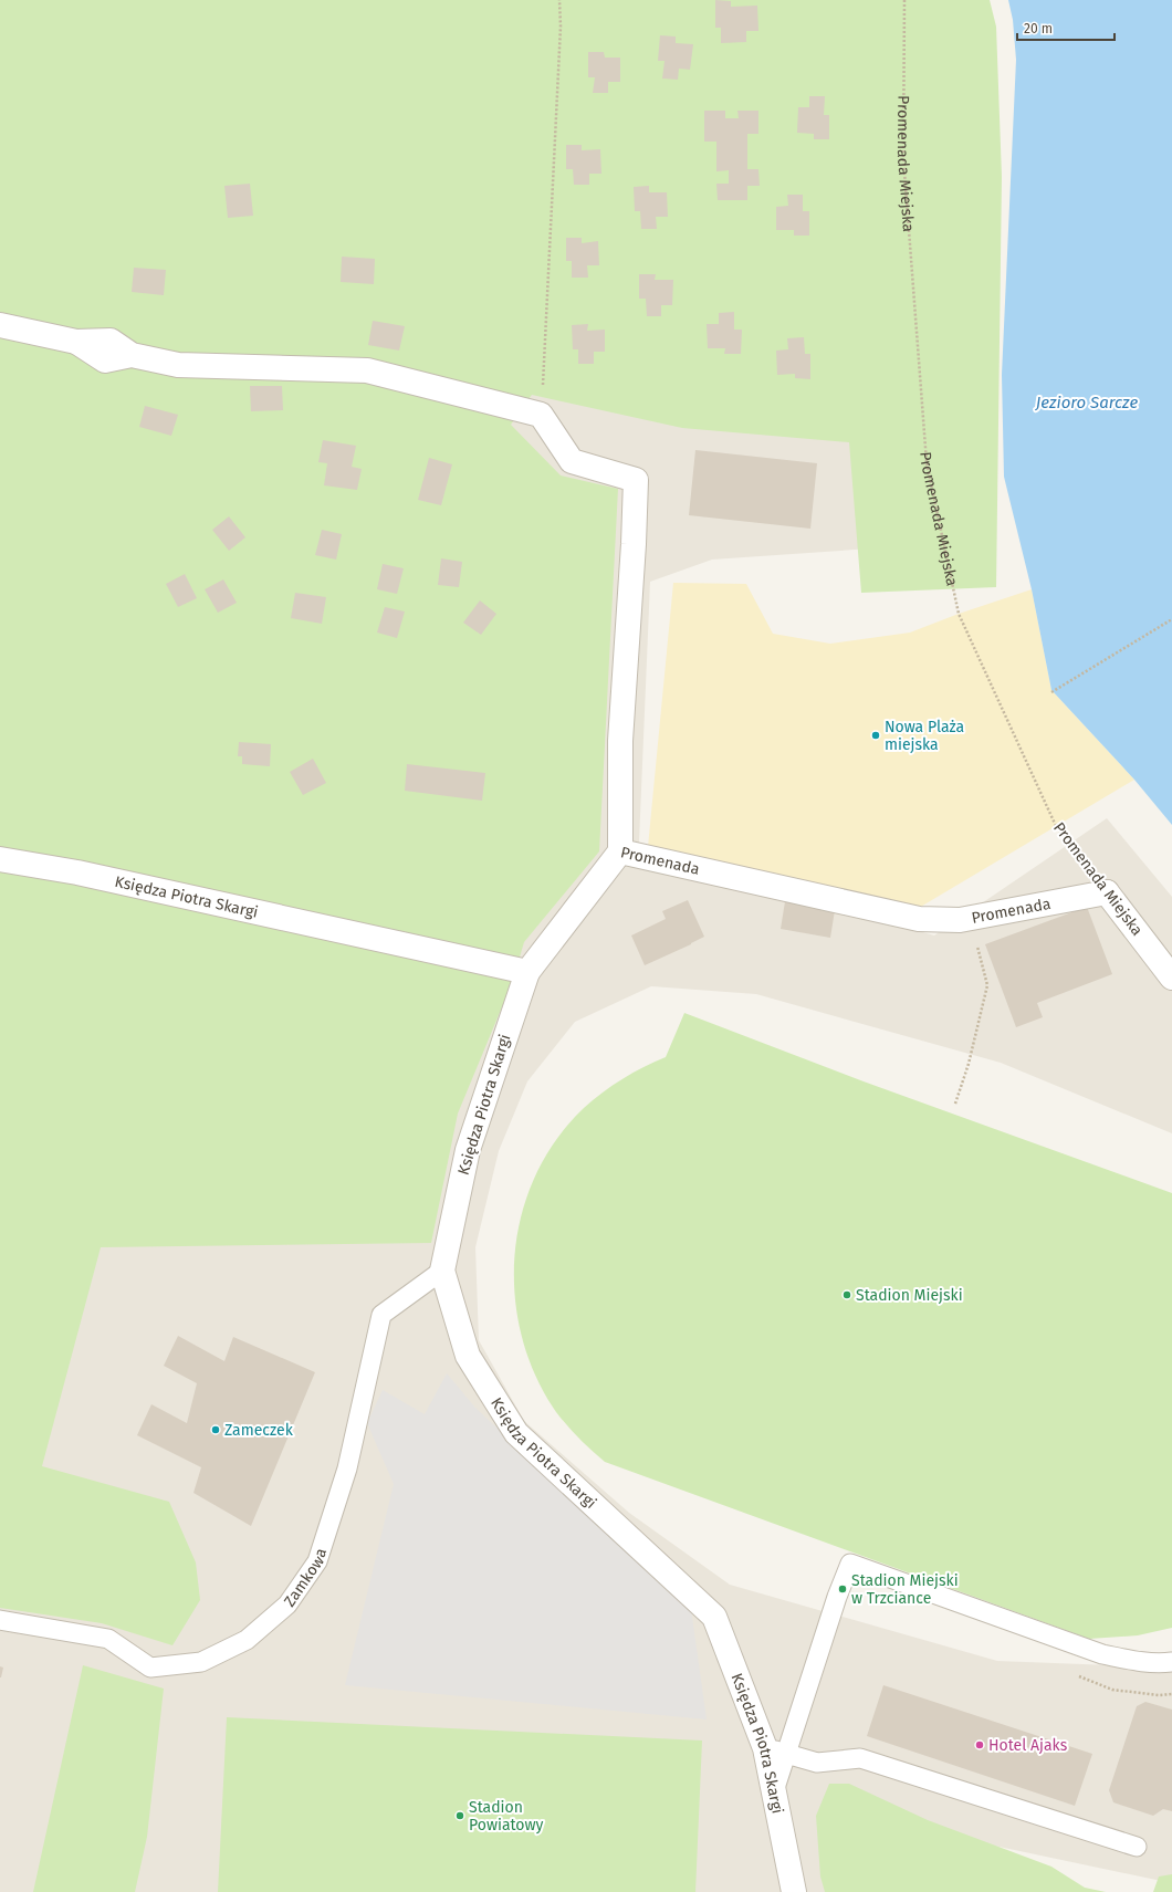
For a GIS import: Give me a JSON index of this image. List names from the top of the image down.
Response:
{
  "streets": {
    "street": ["Promenada Miejska", "Promenada", "Księdza Piotra Skargi"],
    "lane": ["Zamkowa"]
  },
  "crossings": [
    ["Promenada Miejska", "Promenada"],
    ["Promenada", "Księdza Piotra Skargi"],
    ["Księdza Piotra Skargi", "Zamkowa"]
  ],
  "water": ["Jezioro Sarcze"],
  "places": [
    "Nowa Plaża miejska",
    "Stadion Miejski",
    "Zameczek",
    "Stadion Miejski w Trzciance",
    "Hotel Ajaks",
    "Stadion Powiatowy"
  ],
  "scale_bar": "20 m"
}
